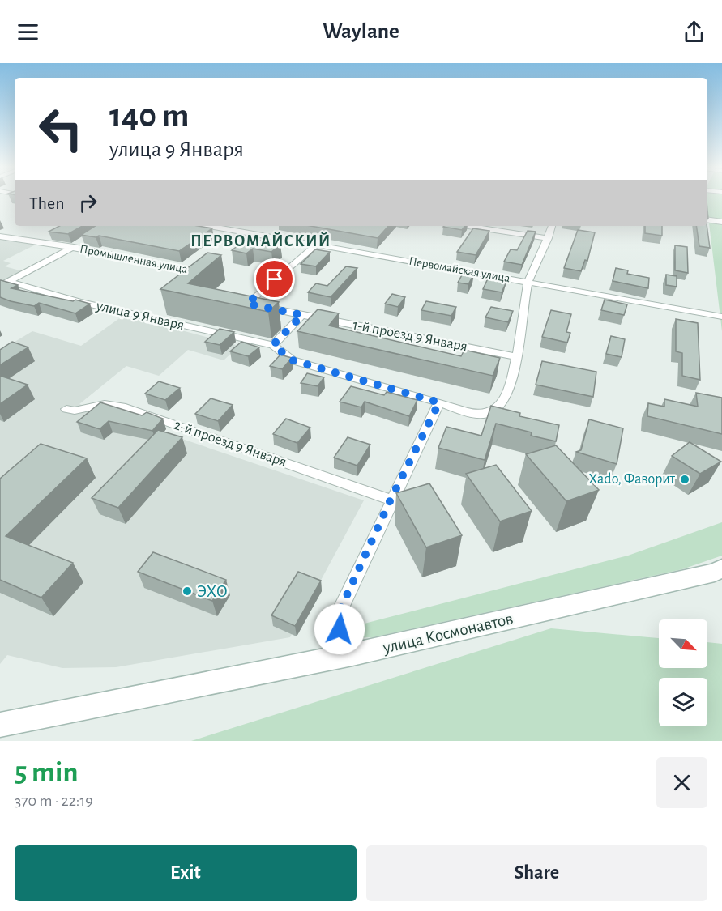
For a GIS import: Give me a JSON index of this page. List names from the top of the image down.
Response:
{
  "streets": {
    "main road": ["улица Космонавтов"],
    "street": [
      "Промышленная улица",
      "Первомайская улица",
      "улица 9 Января",
      "1-й проезд 9 Января",
      "2-й проезд 9 Января"
    ]
  },
  "crossings": [
    ["Промышленная улица", "улица 9 Января"],
    ["Первомайская улица", "улица 9 Января"],
    ["улица 9 Января", "1-й проезд 9 Января"]
  ],
  "districts": ["ПЕРВОМАЙСКИЙ"],
  "places": ["Xado, Фаворит", "ЭХО"],
  "north": "bottom right",
  "page": {
    "header": "Waylane",
    "turn": ["140 m", "улица 9 Января"],
    "then": "Then",
    "heading": ["5 min", "370 m · 22:19"],
    "buttons": ["Exit", "Share"]
  }
}
